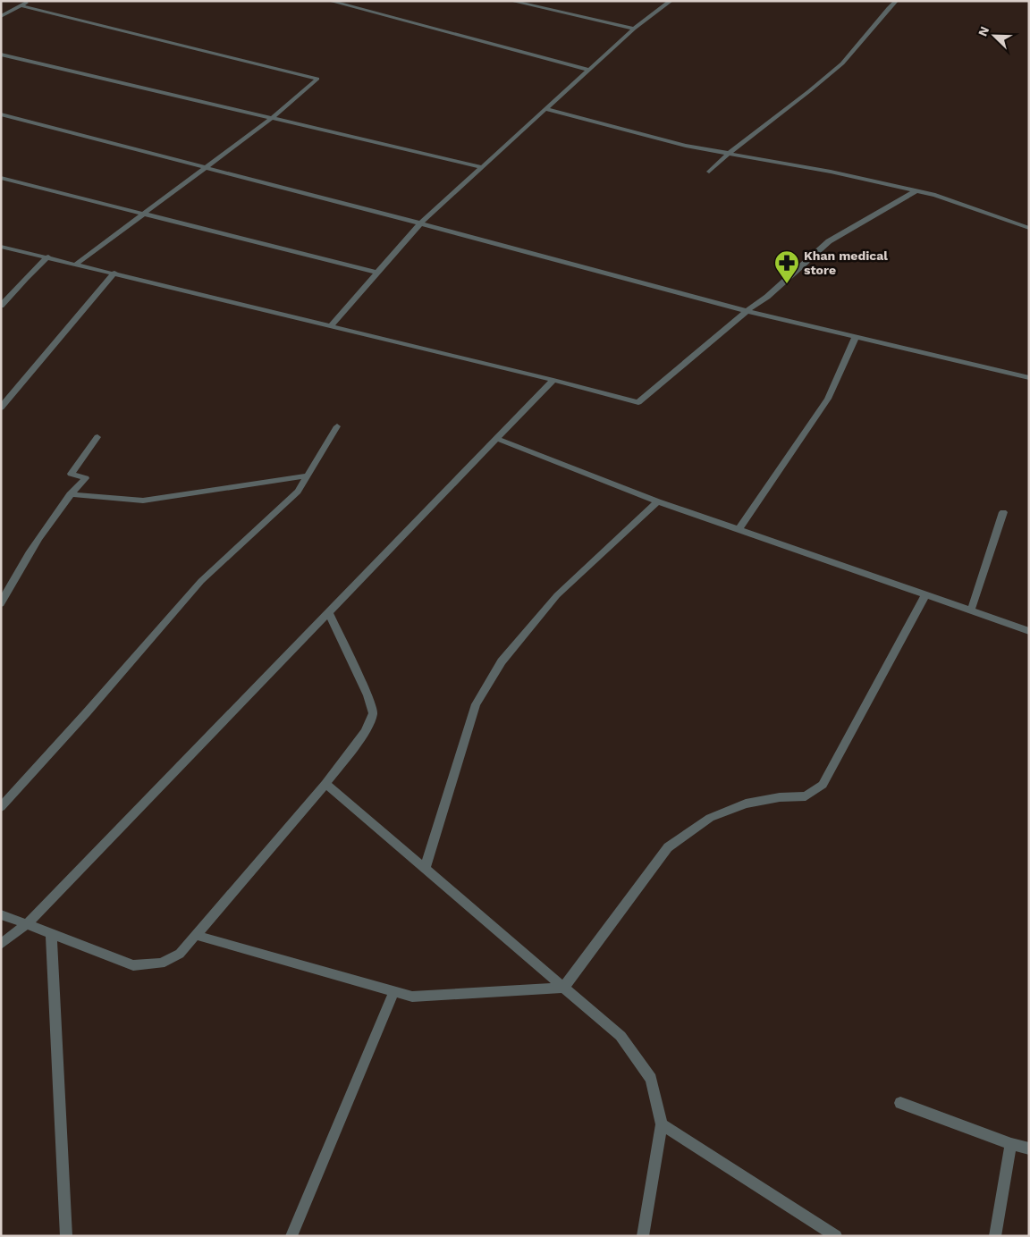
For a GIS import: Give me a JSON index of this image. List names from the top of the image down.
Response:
{
  "places": {
    "pharmacy": ["Khan medical store"]
  },
  "north": "top left"
}
